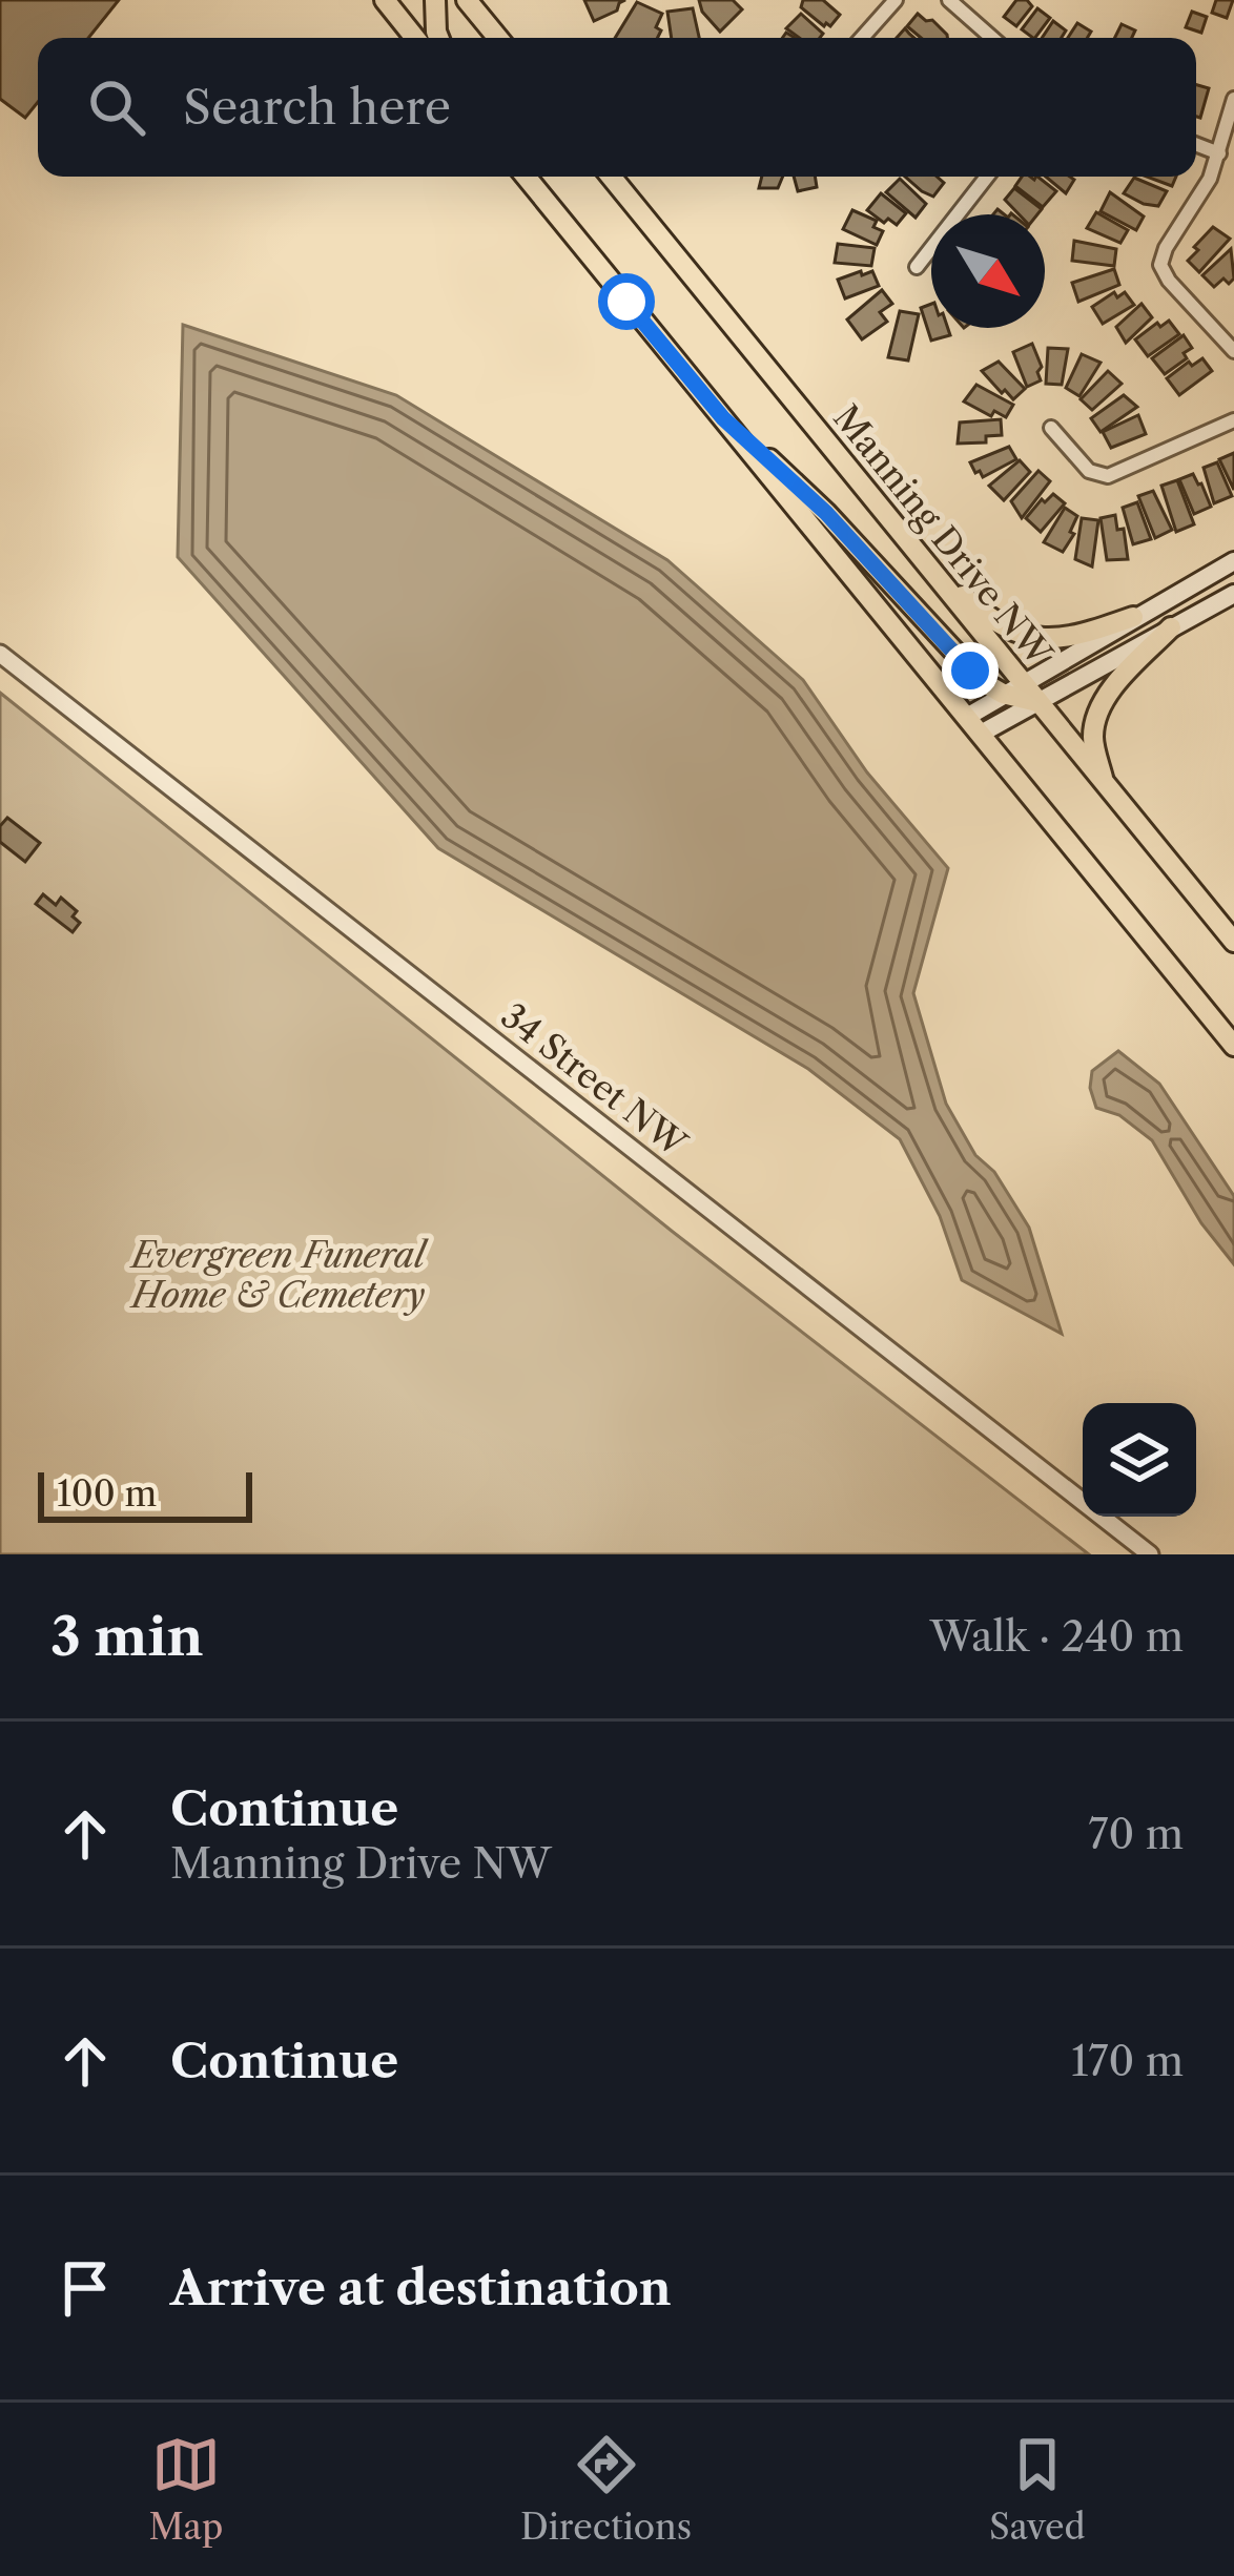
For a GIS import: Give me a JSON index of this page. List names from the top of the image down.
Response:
{
  "streets": {
    "main road": ["Manning Drive NW"],
    "street": ["34 Street NW"]
  },
  "parks": ["Evergreen Funeral Home & Cemetery"],
  "scale_bar": "100 m",
  "north": "bottom right",
  "page": {
    "search": "Search here",
    "scale": "100 m",
    "heading": ["3 min", "Walk · 240 m"],
    "list": [
      ["Continue", "Manning Drive NW", "70 m"],
      ["Continue", "170 m"],
      "Arrive at destination"
    ],
    "nav": ["Map", "Directions", "Saved"]
  }
}
